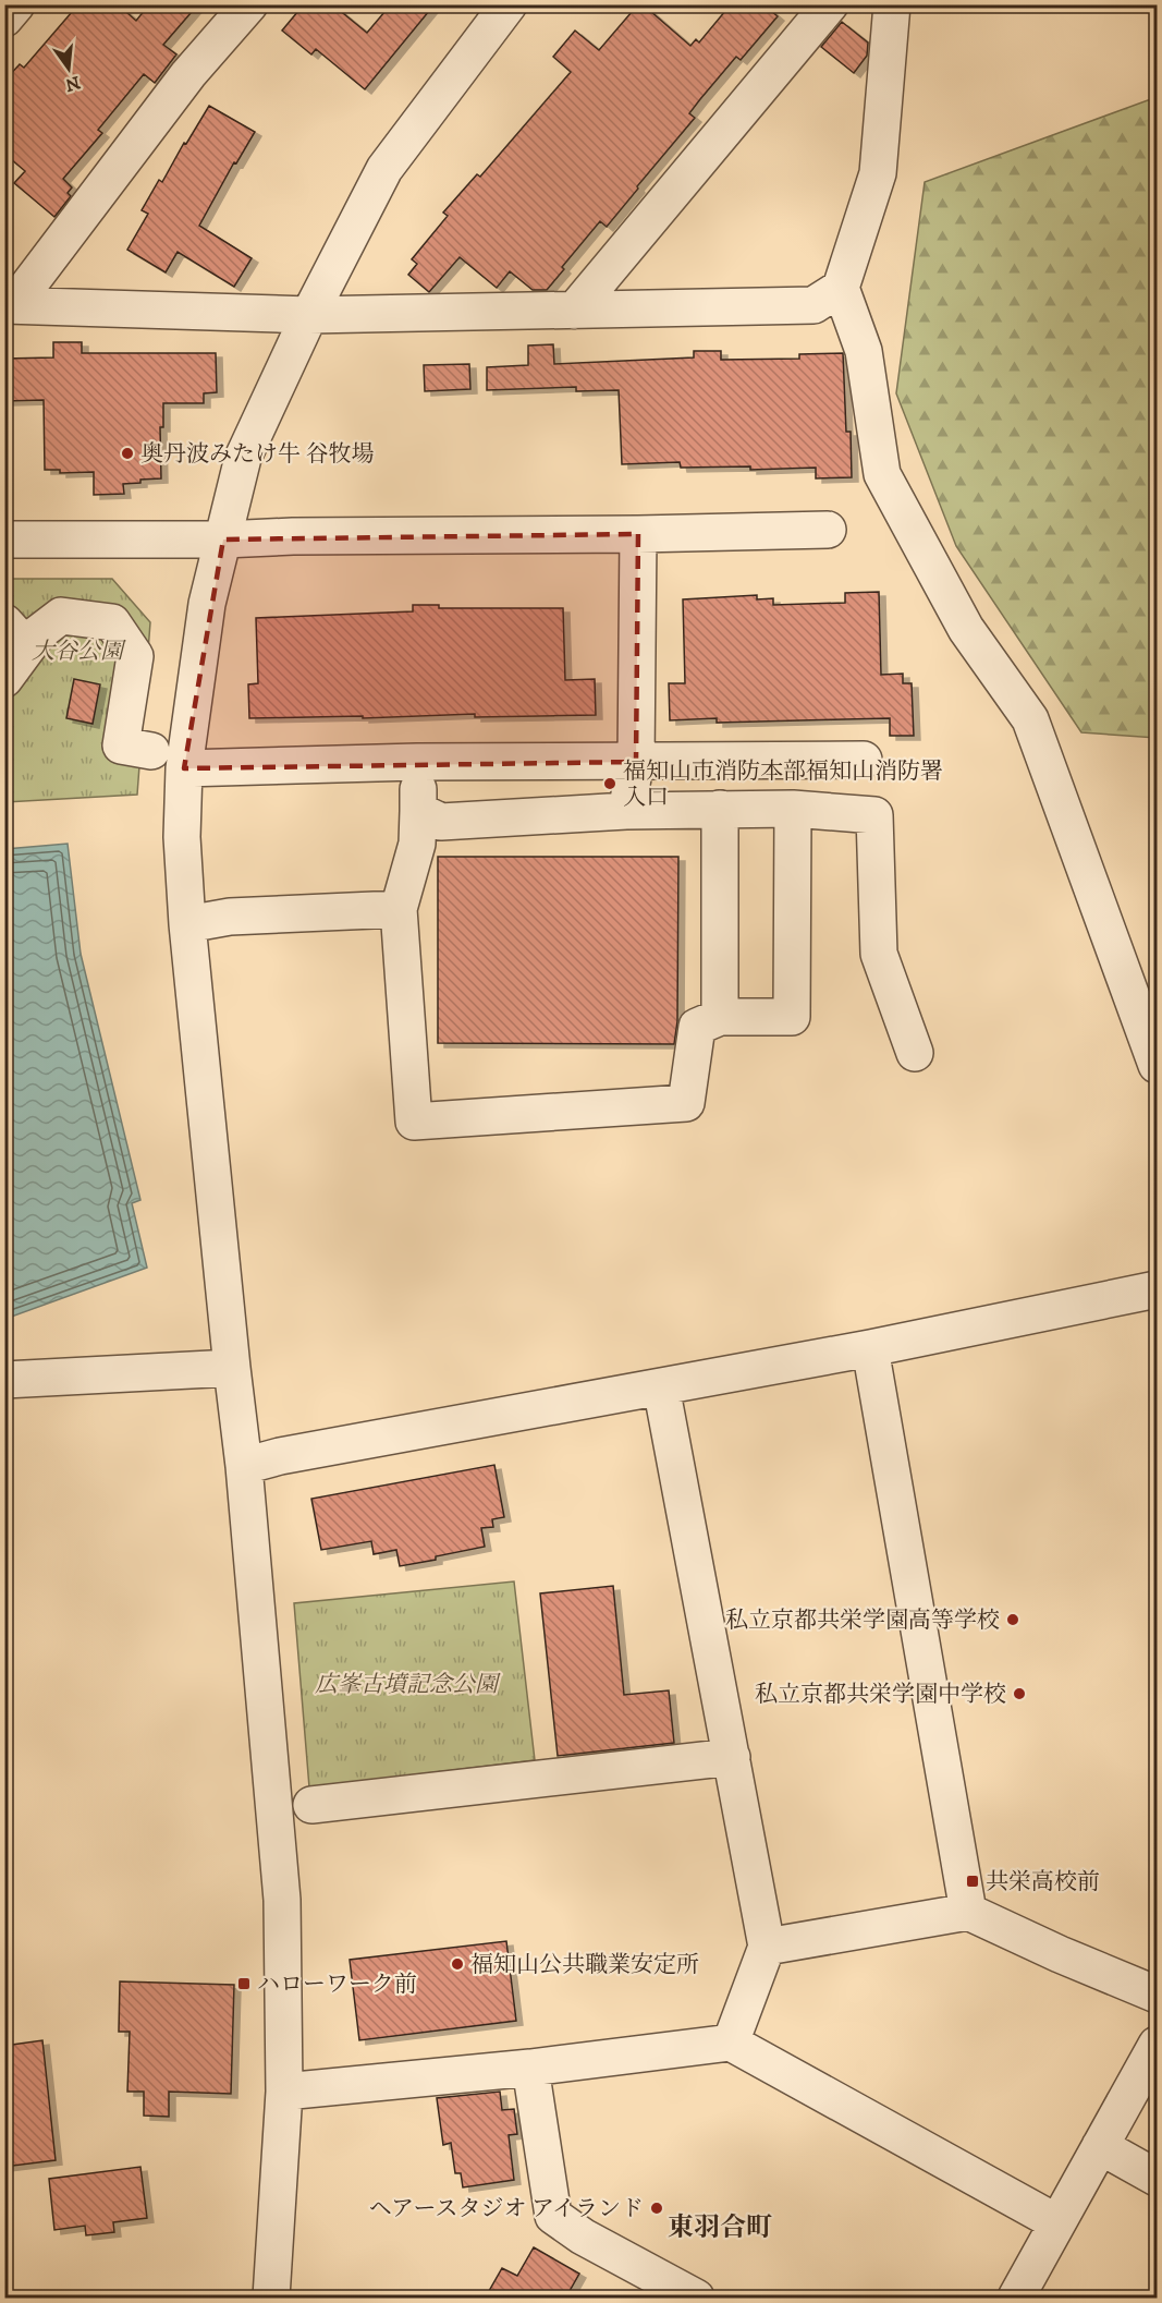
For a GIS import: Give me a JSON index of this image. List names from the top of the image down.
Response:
{
  "districts": ["東羽合町"],
  "parks": ["大谷公園", "広峯古墳記念公園"],
  "places": {
    "other": [
      "奥丹波みたけ牛 谷牧場",
      "福知山市消防本部福知山消防署 入口",
      "私立京都共栄学園高等学校",
      "私立京都共栄学園中学校",
      "福知山公共職業安定所",
      "ヘアースタジオ アイランド"
    ],
    "transit": ["共栄高校前", "ハローワーク前"]
  },
  "north": "bottom"
}
